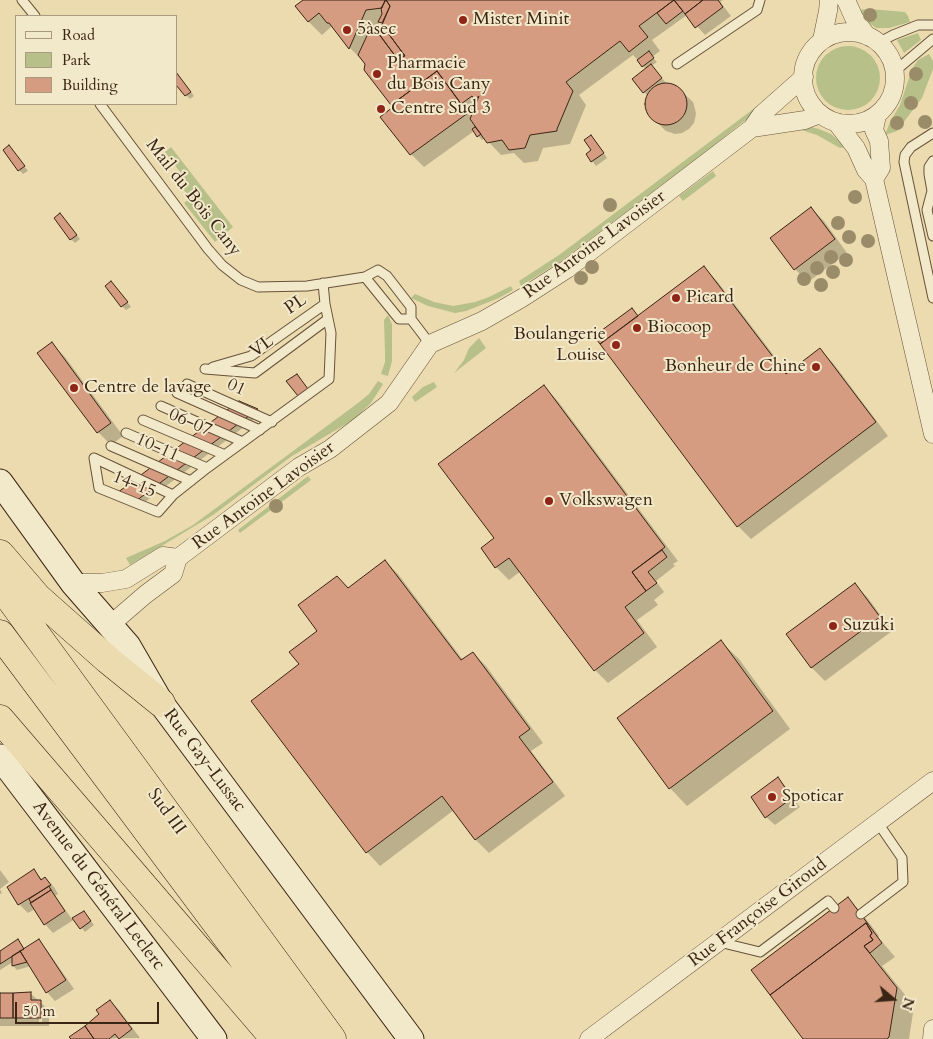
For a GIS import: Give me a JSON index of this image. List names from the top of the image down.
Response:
{
  "streets": {
    "highway": ["Sud III"],
    "main road": ["Rue Gay-Lussac", "Avenue du Général Leclerc"],
    "street": ["Rue Antoine Lavoisier", "Rue Françoise Giroud"],
    "lane": [
      "Mail du Bois Cany",
      "PL",
      "VL",
      "01",
      "06-07",
      "10-11",
      "14-15"
    ]
  },
  "crossings": [
    ["Mail du Bois Cany", "Rue Antoine Lavoisier"],
    ["Rue Antoine Lavoisier", "Rue Gay-Lussac"],
    ["PL", "VL"]
  ],
  "places": [
    "Mister Minit",
    "5àsec",
    "Pharmacie du Bois Cany",
    "Centre Sud 3",
    "Picard",
    "Biocoop",
    "Boulangerie Louise",
    "Bonheur de Chine",
    "Centre de lavage",
    "Volkswagen",
    "Suzuki",
    "Spoticar"
  ],
  "legend": ["Road", "Park", "Building"],
  "scale_bar": "50 m",
  "north": "right"
}
